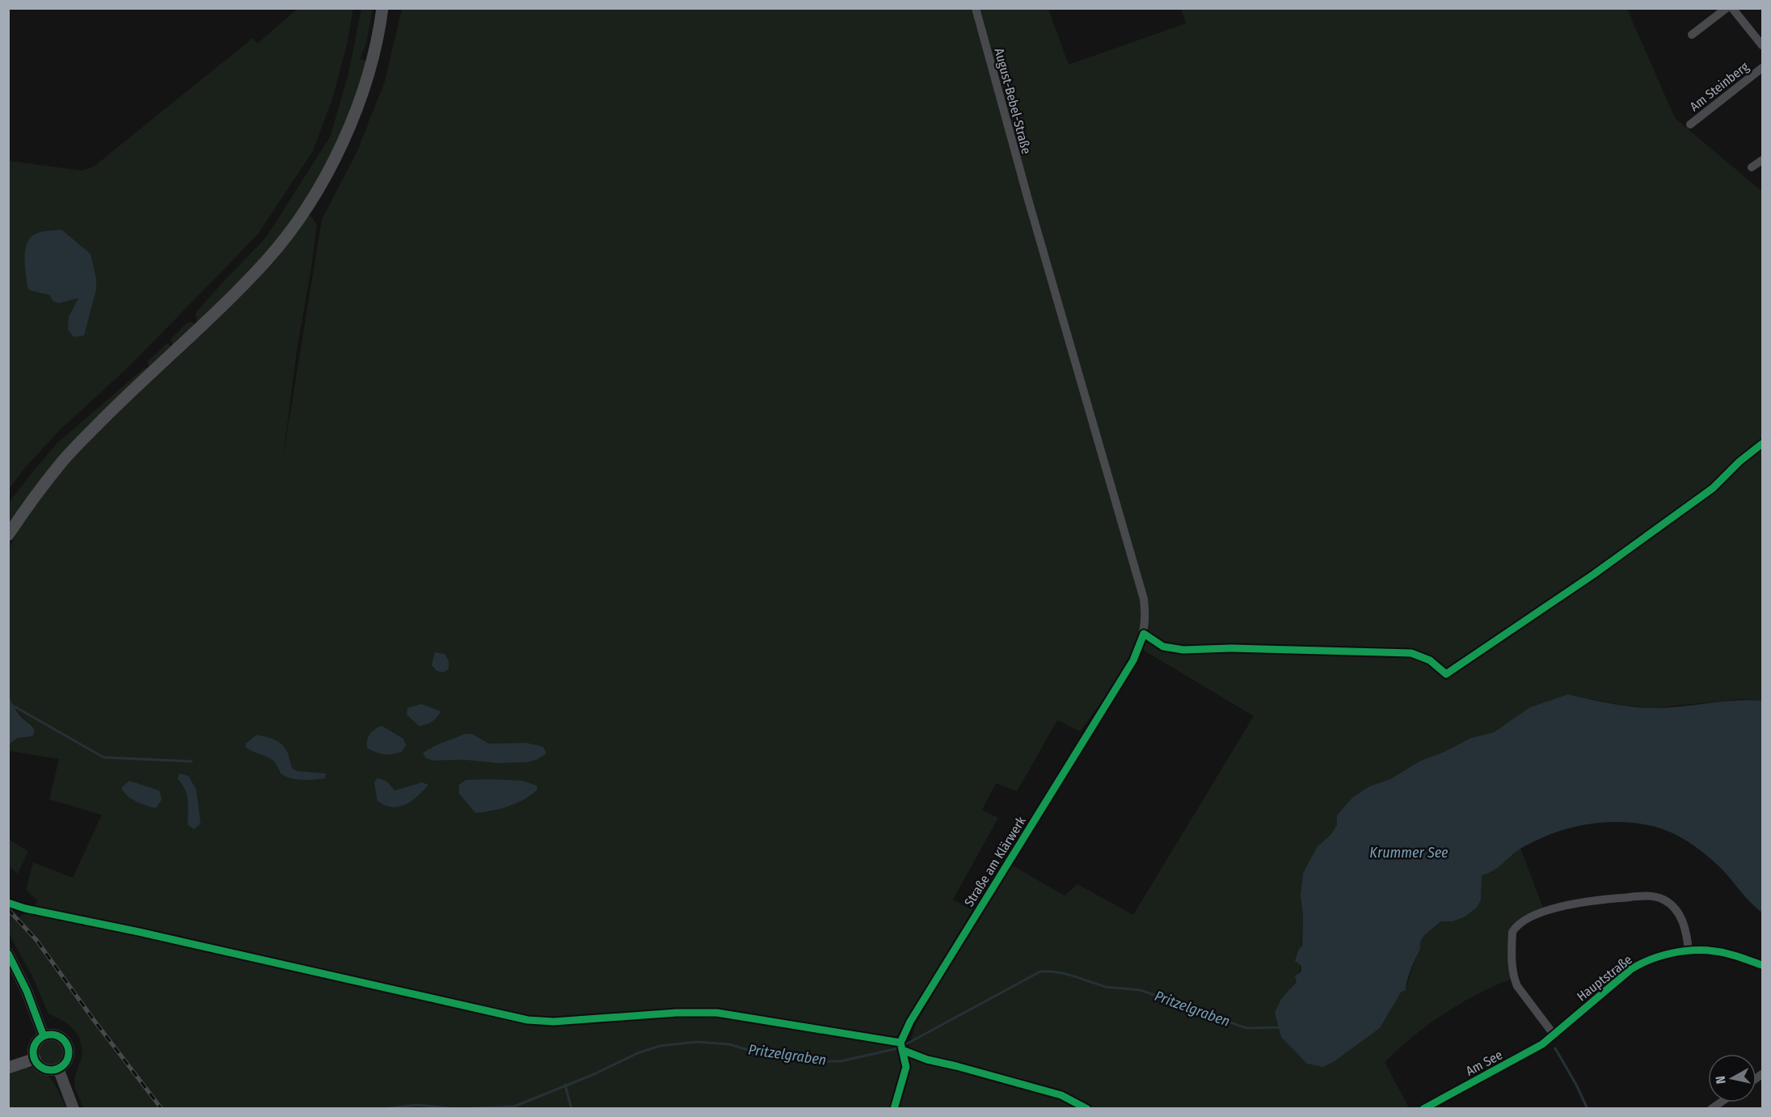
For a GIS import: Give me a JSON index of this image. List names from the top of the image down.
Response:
{
  "streets": {
    "street": [
      "Am Steinberg",
      "August-Bebel-Straße",
      "Straße am Klärwerk",
      "Hauptstraße",
      "Am See"
    ]
  },
  "crossings": [
    ["August-Bebel-Straße", "Straße am Klärwerk"],
    ["Hauptstraße", "Am See"]
  ],
  "water": ["Krummer See", "Pritzelgraben"],
  "north": "left"
}
